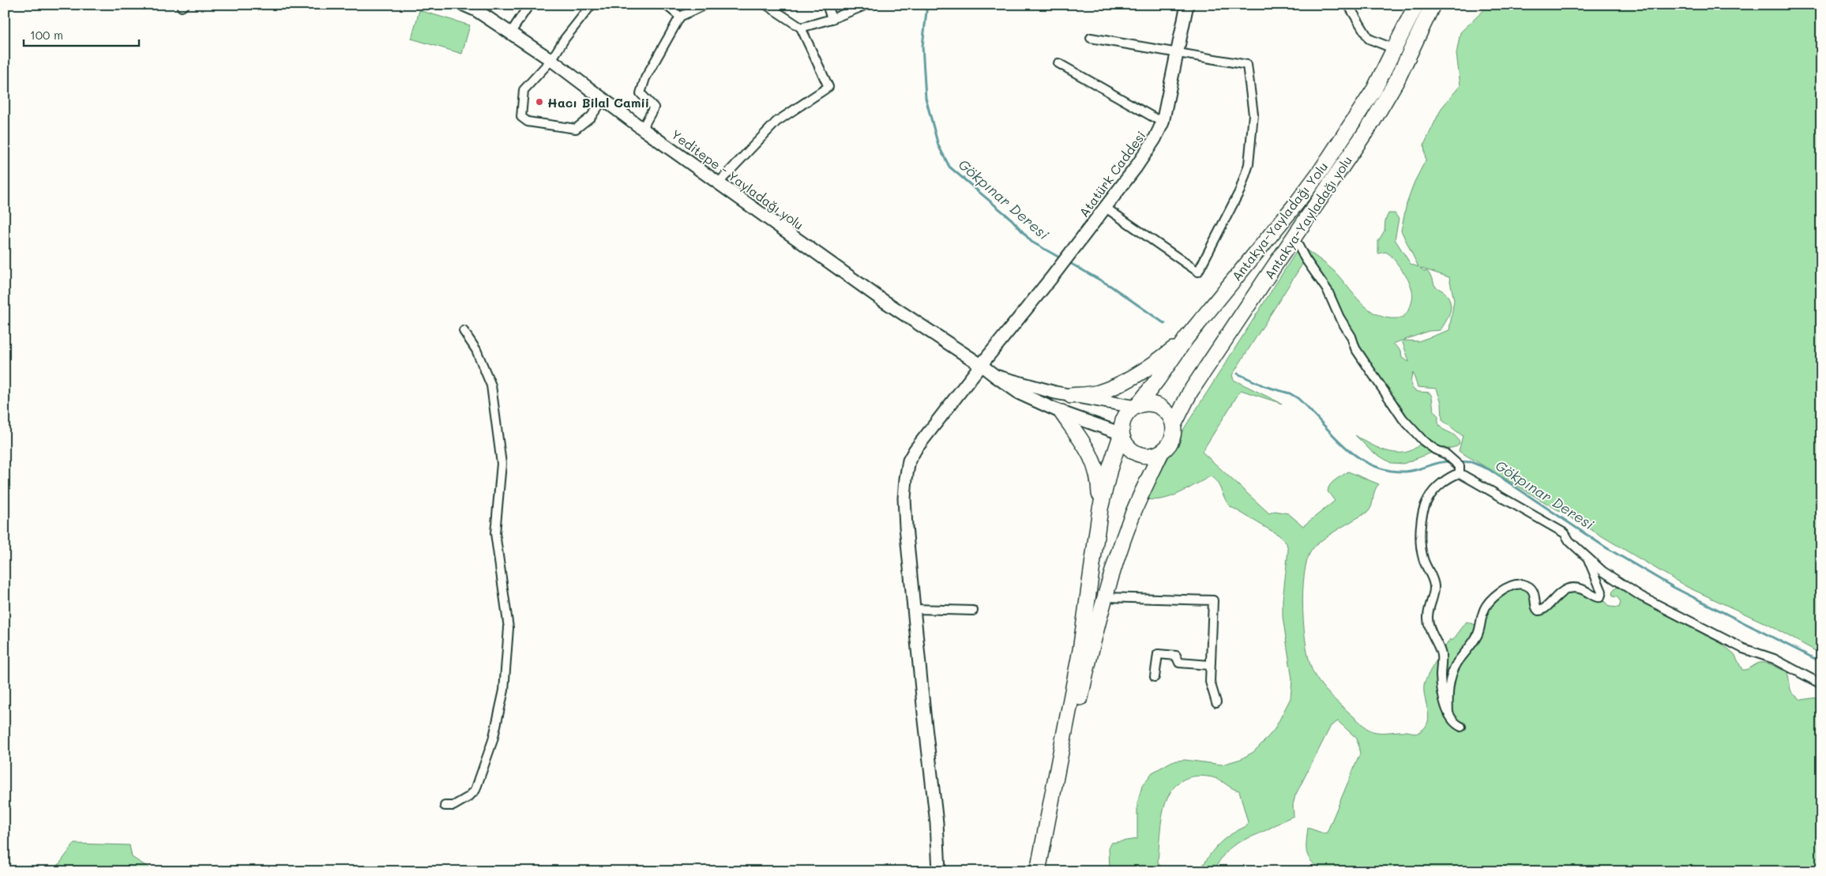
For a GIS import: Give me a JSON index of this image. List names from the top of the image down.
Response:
{
  "streets": {
    "highway": ["Antakya-Yayladağı yolu", "Antakya-Yayladağı Yolu"],
    "main road": ["Atatürk Caddesi", "Yeditepe - Yayladağı yolu"]
  },
  "crossings": [
    ["Atatürk Caddesi", "Yeditepe - Yayladağı yolu"],
    ["Yeditepe - Yayladağı yolu", "Antakya-Yayladağı yolu"],
    ["Yeditepe - Yayladağı yolu", "Antakya-Yayladağı Yolu"],
    ["Antakya-Yayladağı yolu", "Antakya-Yayladağı Yolu"]
  ],
  "water": ["Gökpınar Deresi"],
  "places": ["Hacı Bilal Camii"],
  "scale_bar": "100 m"
}
